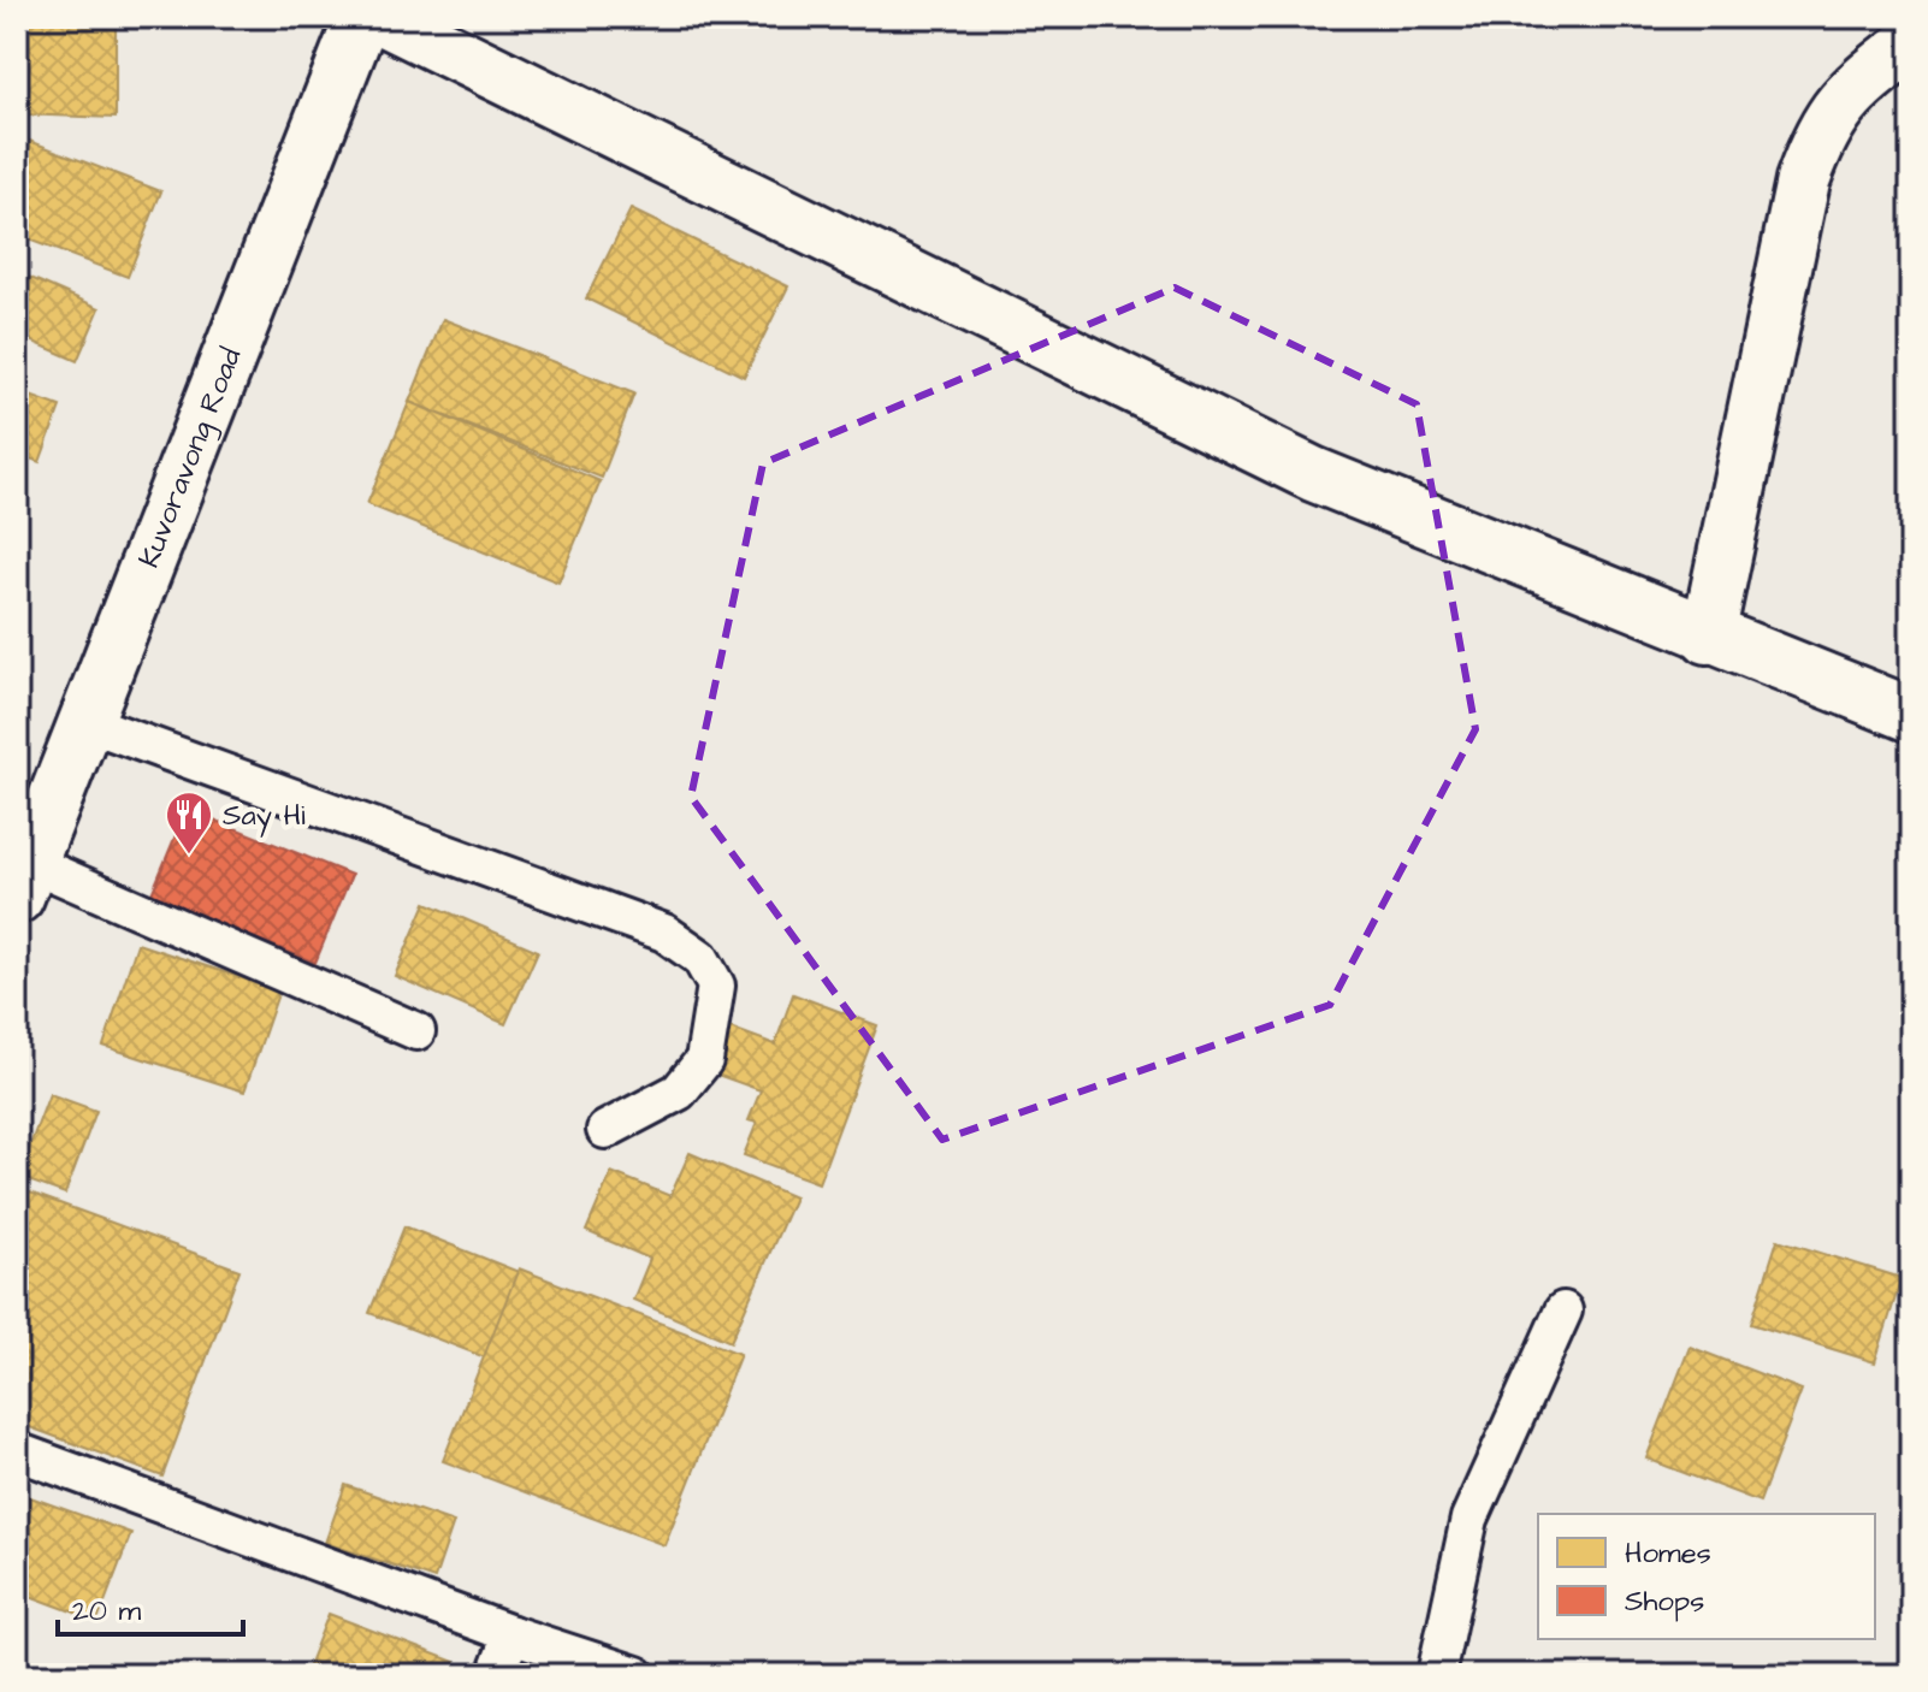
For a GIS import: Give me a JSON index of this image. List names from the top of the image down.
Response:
{
  "streets": {
    "street": ["Kuvoravong Road"]
  },
  "places": {
    "restaurant": ["Say Hi"]
  },
  "legend": ["Homes", "Shops"],
  "scale_bar": "20 m"
}
